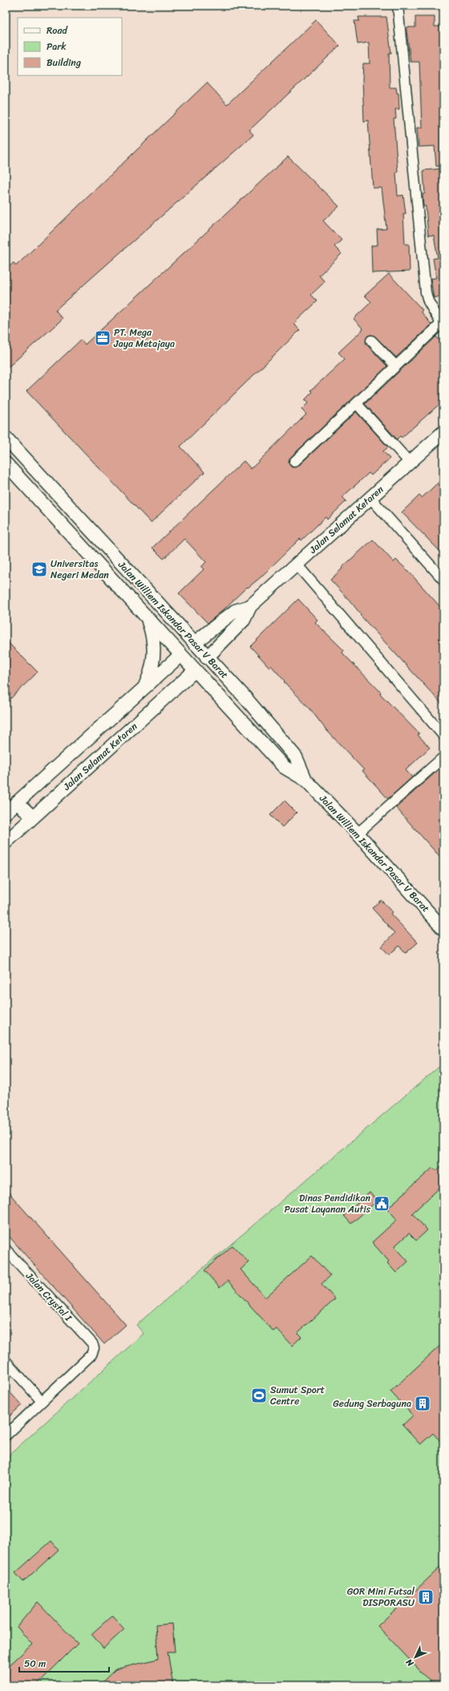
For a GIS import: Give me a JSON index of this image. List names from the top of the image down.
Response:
{
  "streets": {
    "street": ["Jalan Selamat Ketaren", "Jalan Williem Iskandar Pasar V Barat", "Jalan Crystal I"]
  },
  "crossings": [
    ["Jalan Selamat Ketaren", "Jalan Williem Iskandar Pasar V Barat"]
  ],
  "places": {
    "office": ["PT. Mega Jaya Metajaya"],
    "school or university": ["Universitas Negeri Medan"],
    "public building": ["Dinas Pendidikan Pusat Layanan Autis"],
    "sports": ["Sumut Sport Centre"],
    "building": ["Gedung Serbaguna", "GOR Mini Futsal DISPORASU"]
  },
  "legend": ["Road", "Park", "Building"],
  "scale_bar": "50 m",
  "north": "bottom left"
}
